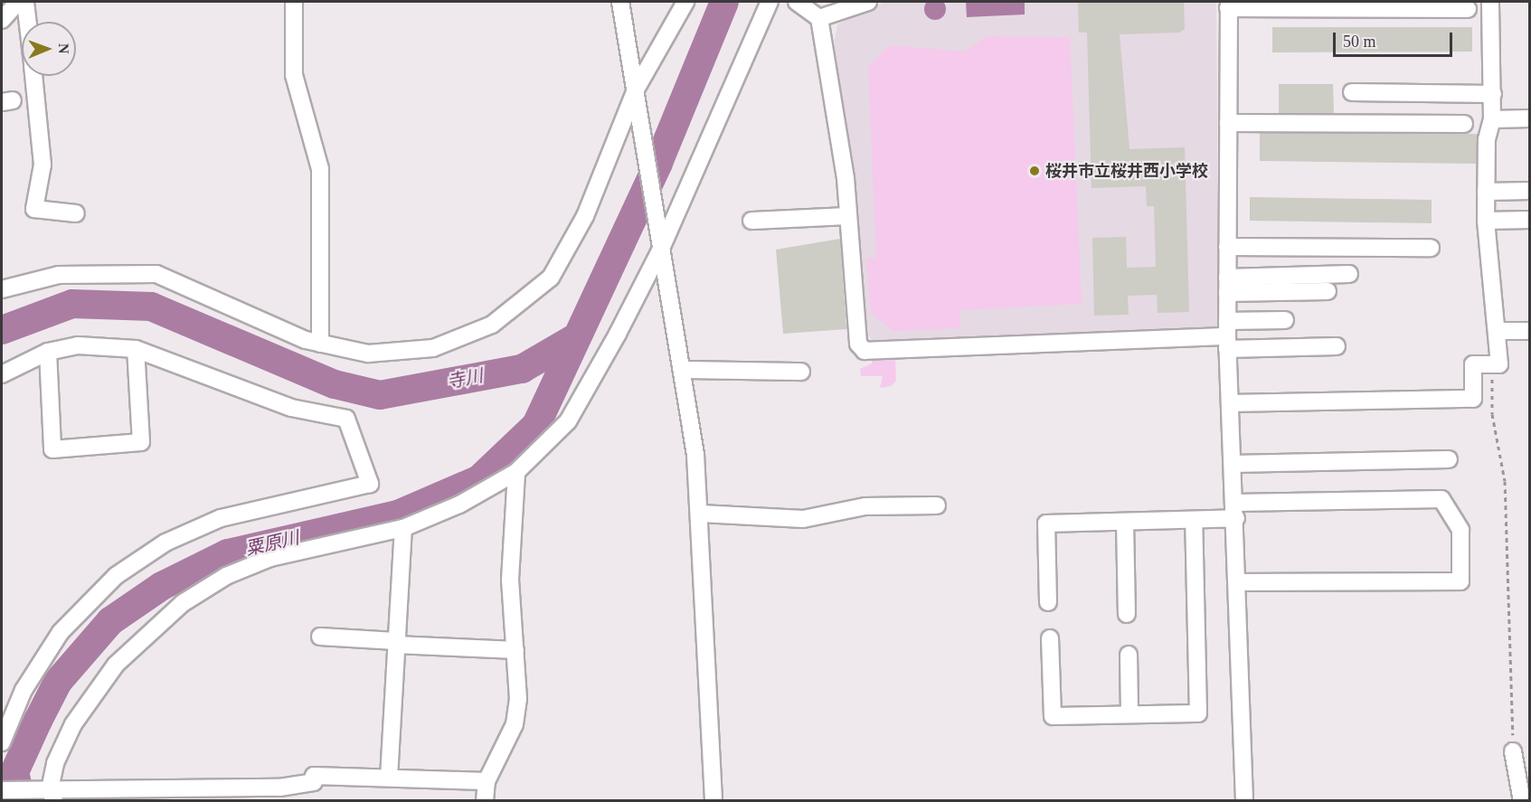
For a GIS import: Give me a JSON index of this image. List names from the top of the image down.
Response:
{
  "water": ["寺川", "粟原川"],
  "places": ["桜井市立桜井西小学校"],
  "scale_bar": "50 m",
  "north": "right"
}
